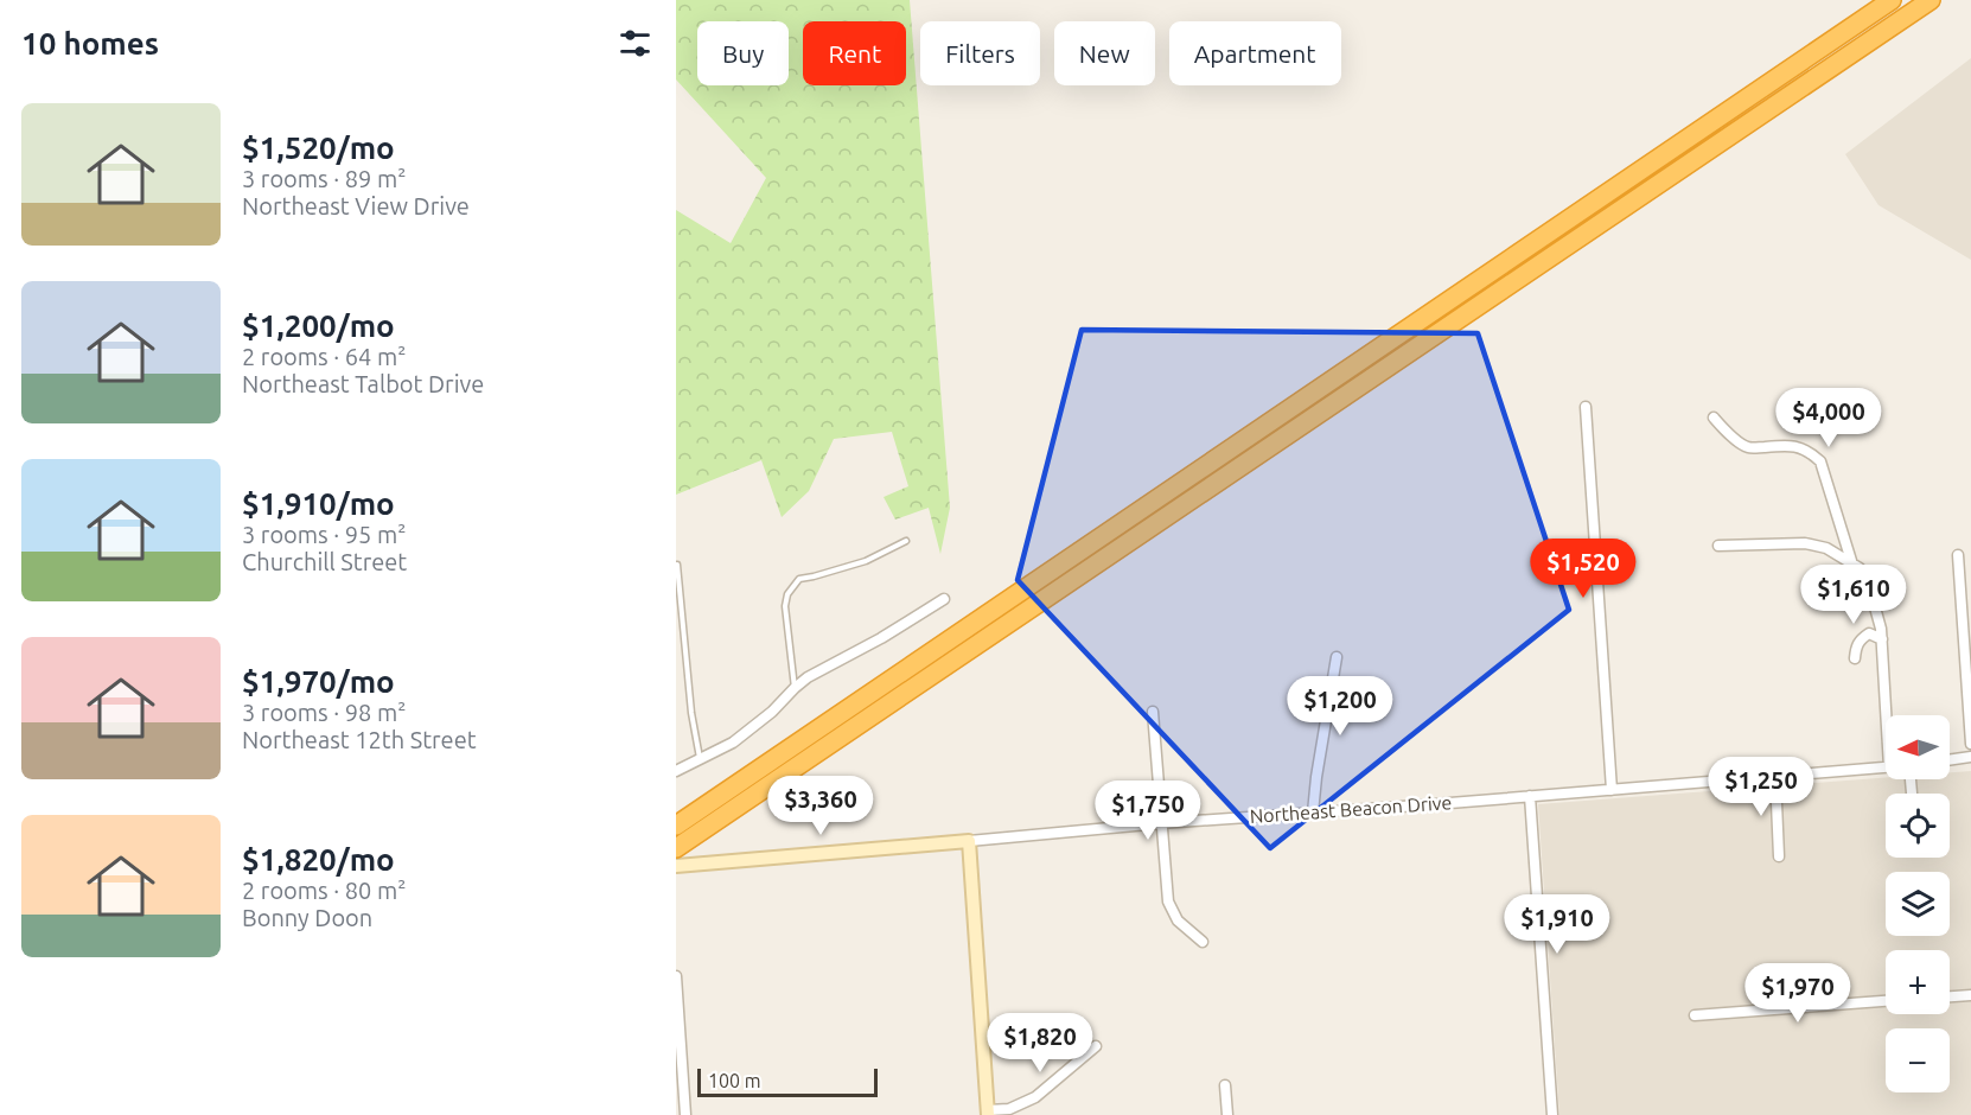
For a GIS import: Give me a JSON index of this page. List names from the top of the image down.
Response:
{
  "streets": {
    "street": ["Northeast Beacon Drive"]
  },
  "scale_bar": "100 m",
  "north": "left",
  "page": {
    "heading": "10 homes",
    "chip": [
      "Buy",
      "Rent",
      "Filters",
      "New",
      "Apartment"
    ],
    "list": [
      {
        "name": "$1,520/mo",
        "note": "3 rooms · 89 m² · Northeast View Drive"
      },
      {
        "name": "$1,200/mo",
        "note": "2 rooms · 64 m² · Northeast Talbot Drive"
      },
      {
        "name": "$1,910/mo",
        "note": "3 rooms · 95 m² · Churchill Street"
      },
      {
        "name": "$1,970/mo",
        "note": "3 rooms · 98 m² · Northeast 12th Street"
      },
      {
        "name": "$1,820/mo",
        "note": "2 rooms · 80 m² · Bonny Doon"
      }
    ],
    "price": [
      "$4,000",
      "$1,520",
      "$1,610",
      "$1,200",
      "$1,250",
      "$3,360",
      "$1,750",
      "$1,910",
      "$1,970",
      "$1,820"
    ],
    "map_buttons": ["+", "−"],
    "scale": "100 m"
  }
}
